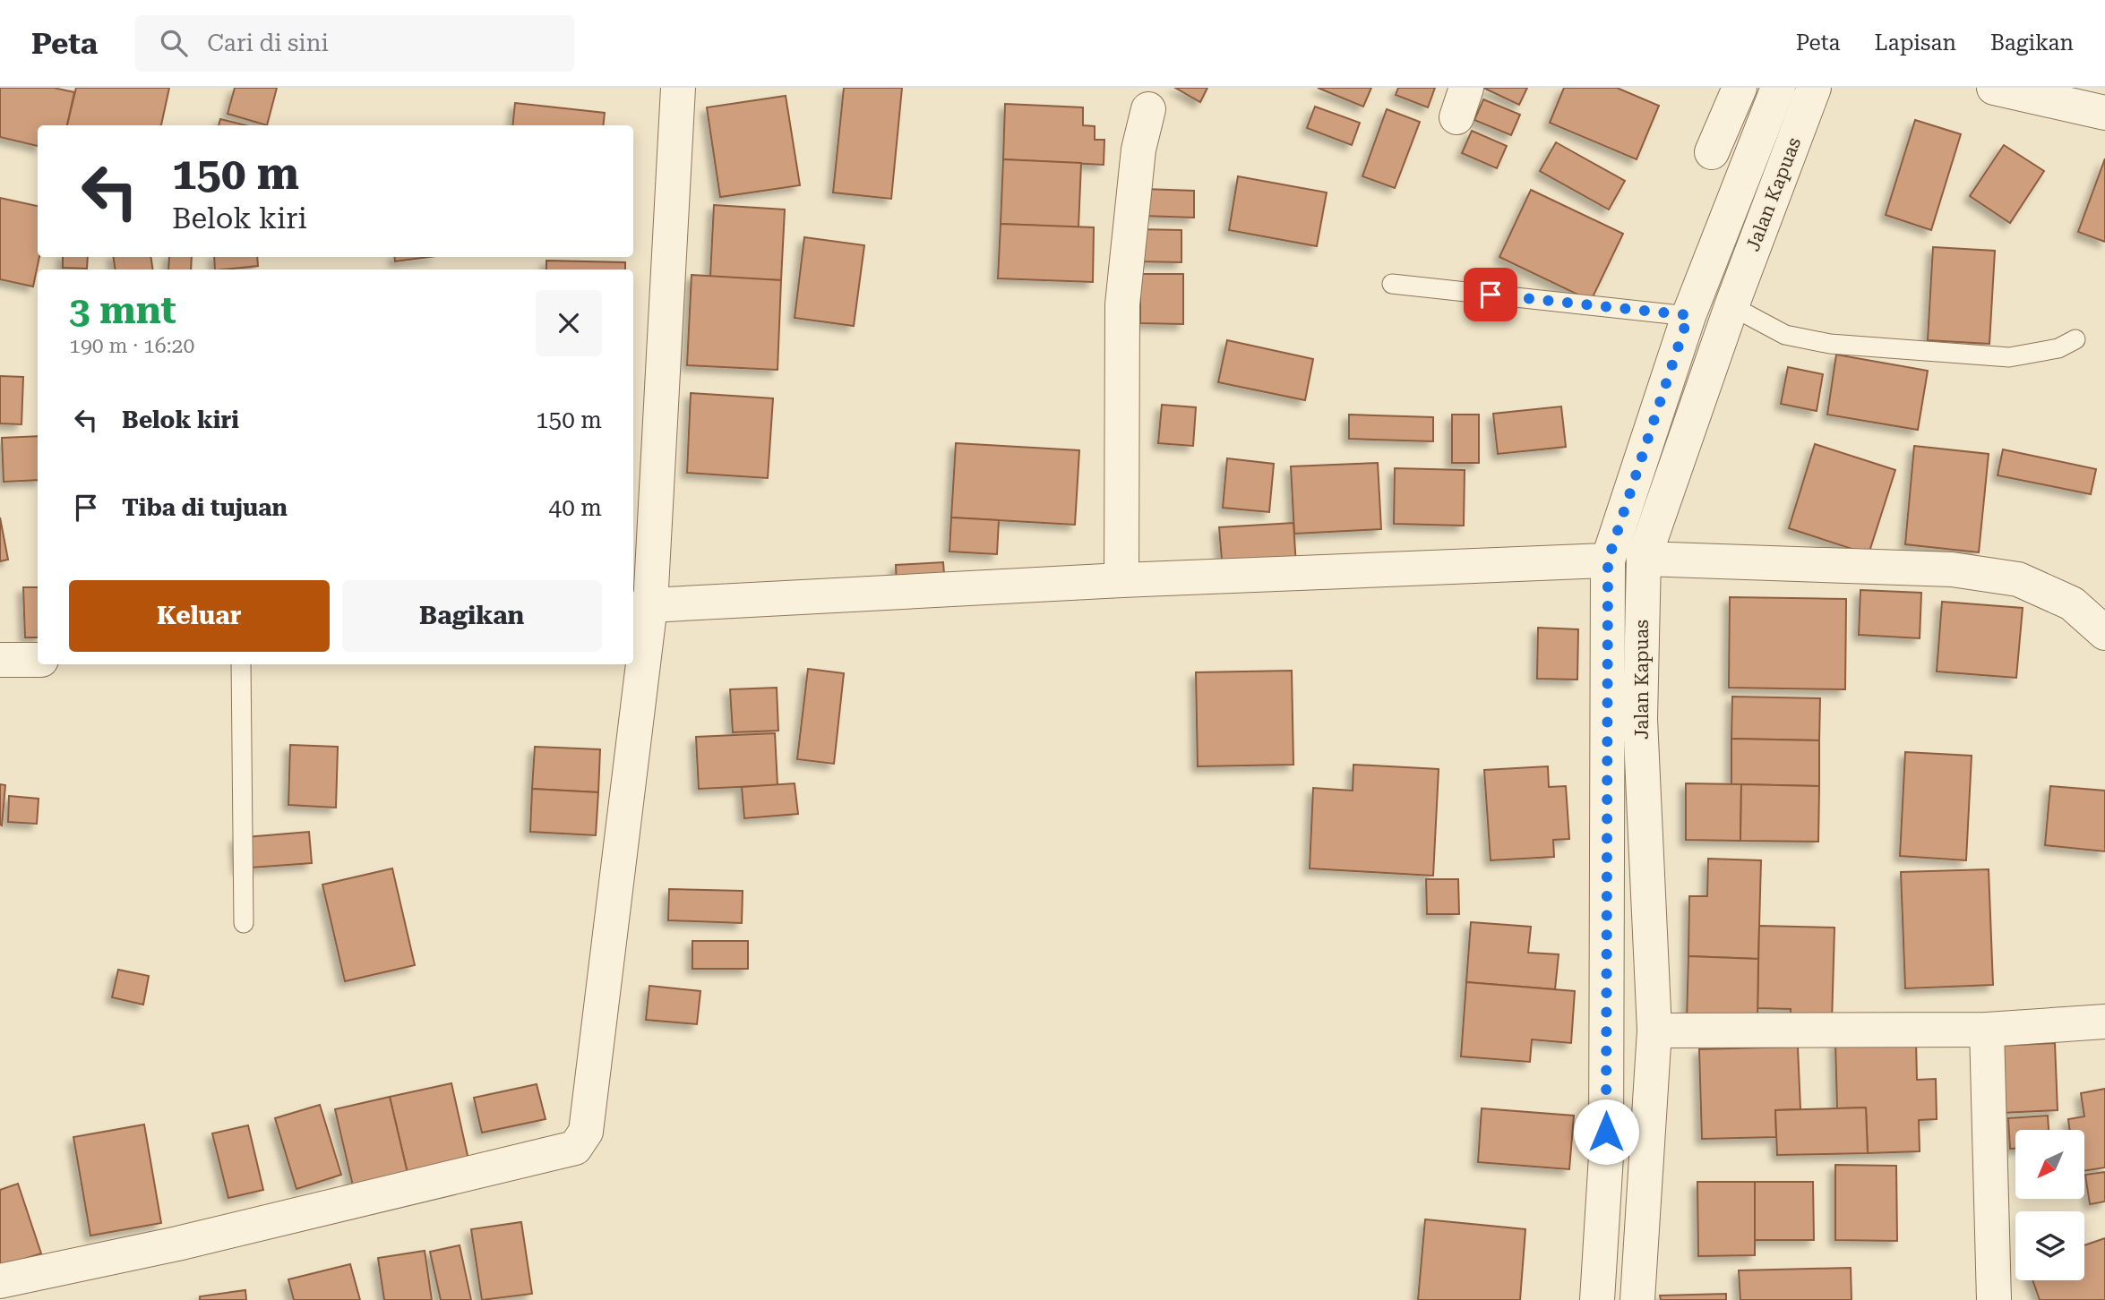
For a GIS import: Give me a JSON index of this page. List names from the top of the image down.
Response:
{
  "streets": {
    "street": ["Jalan Kapuas"]
  },
  "north": "bottom left",
  "page": {
    "header": "Peta",
    "search": "Cari di sini",
    "nav": ["Peta", "Lapisan", "Bagikan"],
    "turn": ["150 m", "Belok kiri"],
    "heading": ["3 mnt", "190 m · 16:20"],
    "list": [
      {
        "name": "Belok kiri",
        "value": "150 m"
      },
      {
        "name": "Tiba di tujuan",
        "value": "40 m"
      }
    ],
    "buttons": ["Keluar", "Bagikan"]
  }
}
